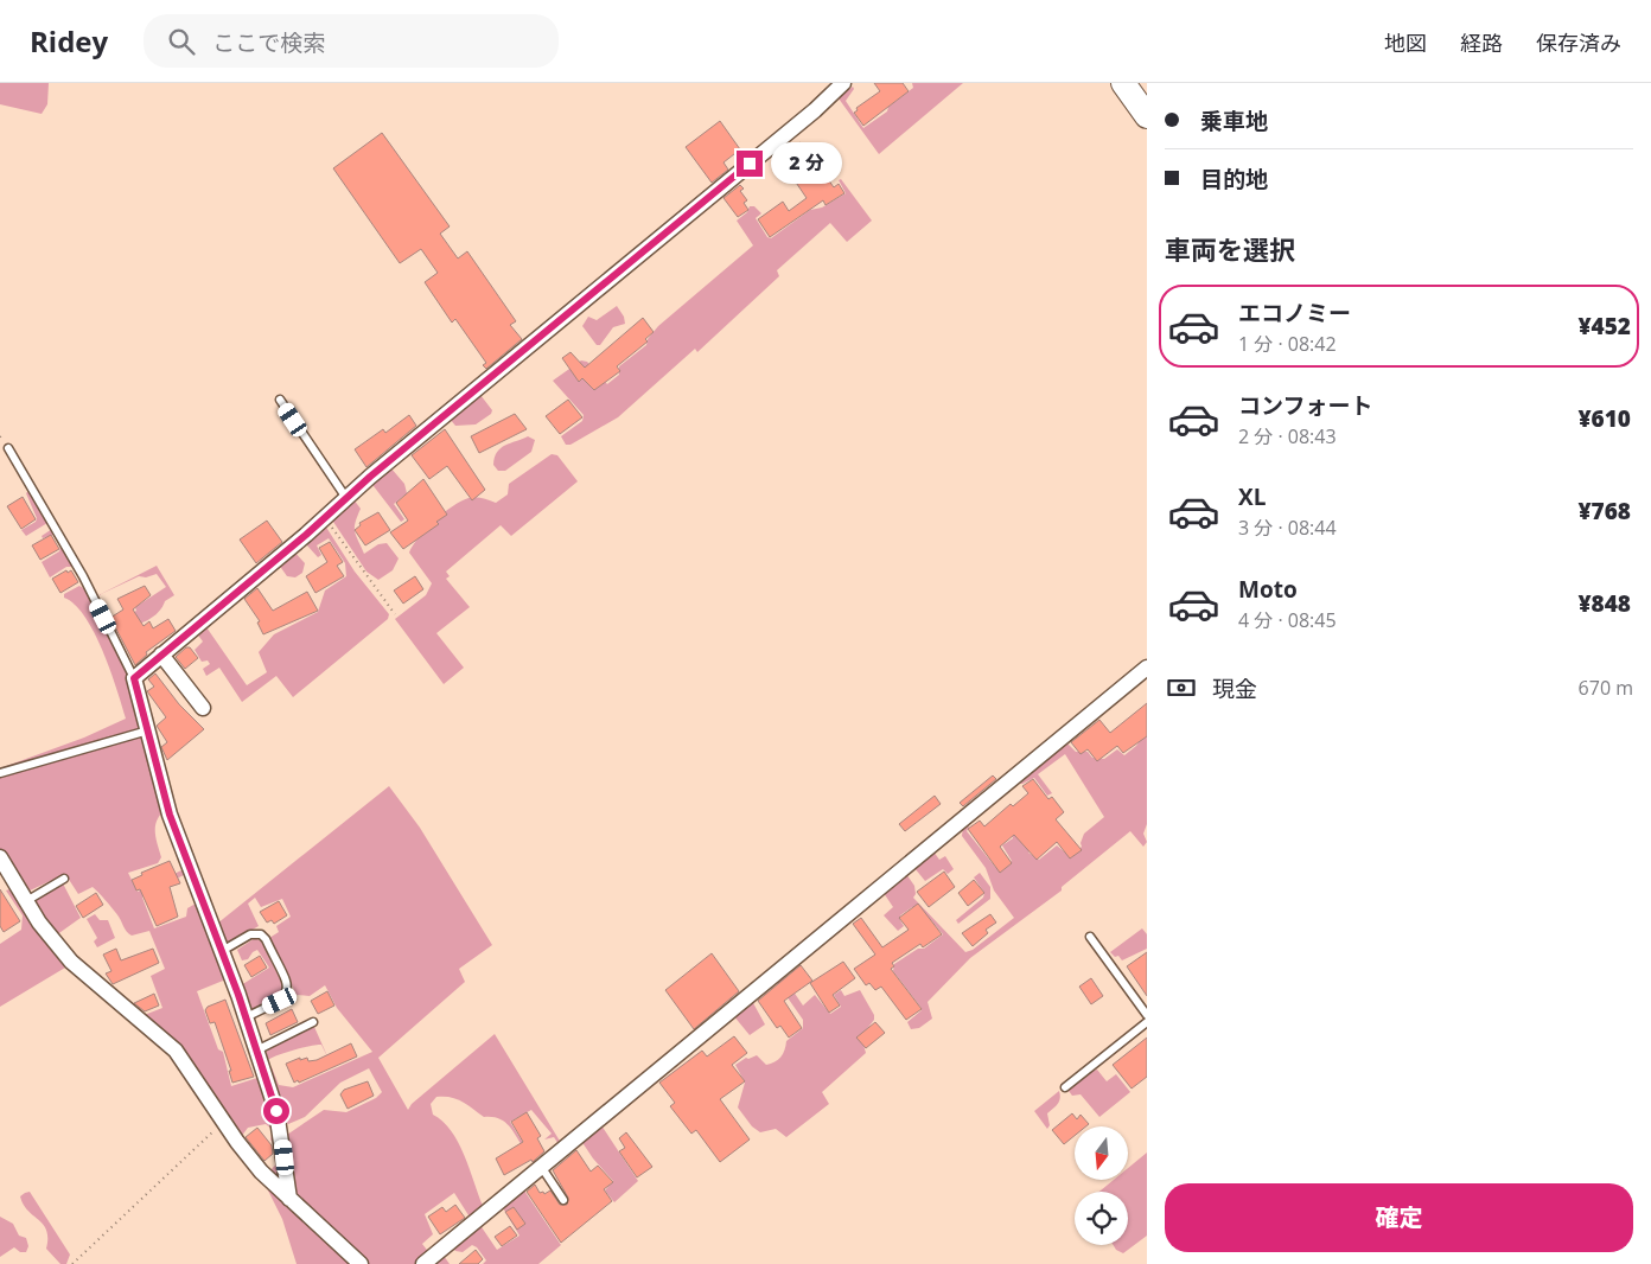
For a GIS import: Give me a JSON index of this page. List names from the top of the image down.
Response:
{
  "north": "bottom",
  "page": {
    "header": "Ridey",
    "search": "ここで検索",
    "nav": ["地図", "経路", "保存済み"],
    "banner": ["乗車地", "目的地"],
    "bubble": "2 分",
    "heading": "車両を選択",
    "list": [
      {
        "name": "エコノミー",
        "note": "1 分 · 08:42",
        "value": "¥452"
      },
      {
        "name": "コンフォート",
        "note": "2 分 · 08:43",
        "value": "¥610"
      },
      {
        "name": "XL",
        "note": "3 分 · 08:44",
        "value": "¥768"
      },
      {
        "name": "Moto",
        "note": "4 分 · 08:45",
        "value": "¥848"
      }
    ],
    "pay": ["現金", "670 m"],
    "buttons": "確定"
  }
}
